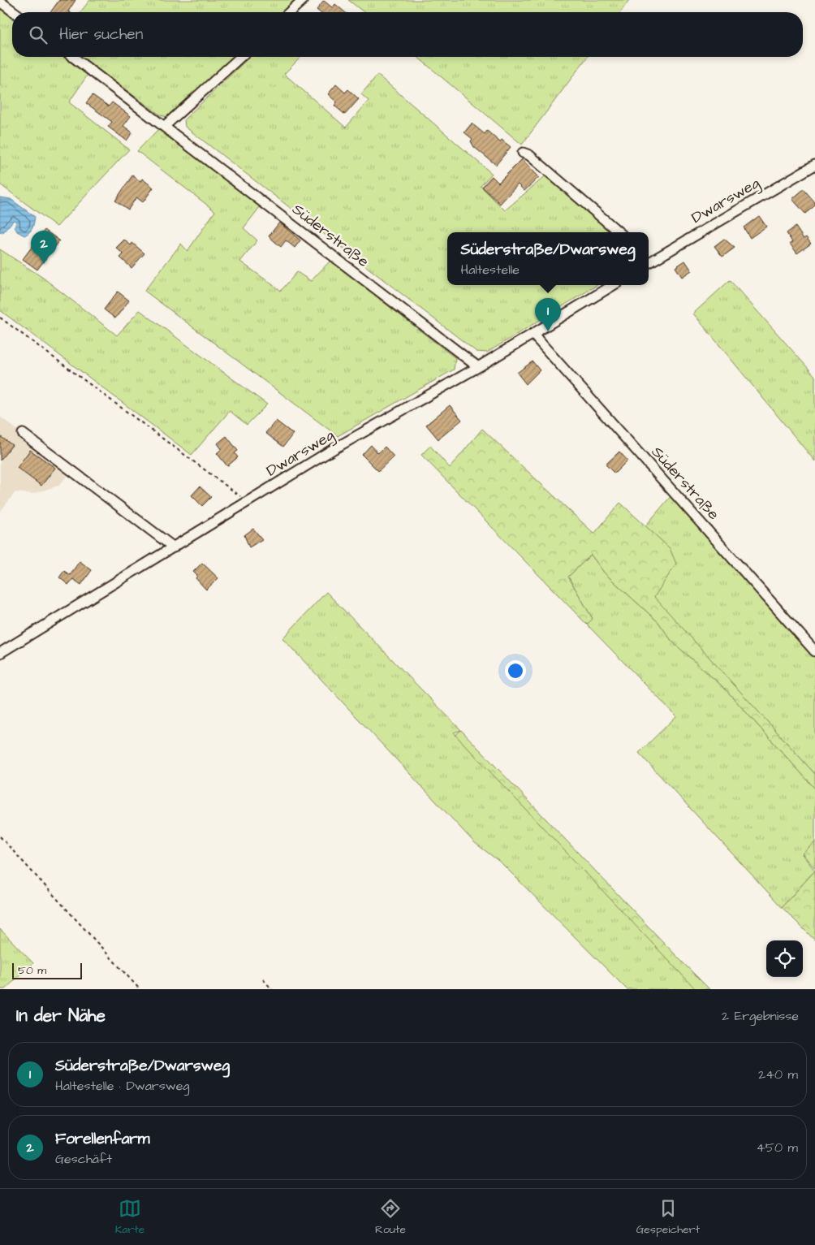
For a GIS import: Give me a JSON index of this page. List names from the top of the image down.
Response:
{
  "streets": {
    "street": ["Dwarsweg", "Süderstraße"]
  },
  "crossings": [
    ["Dwarsweg", "Süderstraße"]
  ],
  "scale_bar": "50 m",
  "page": {
    "search": "Hier suchen",
    "pins": ["2", "1"],
    "popup": ["Süderstraße/Dwarsweg", "Haltestelle"],
    "scale": "50 m",
    "heading": ["In der Nähe", "2 Ergebnisse"],
    "list": [
      {
        "mark": "1",
        "name": "Süderstraße/Dwarsweg",
        "note": "Haltestelle · Dwarsweg",
        "value": "240 m"
      },
      {
        "mark": "2",
        "name": "Forellenfarm",
        "note": "Geschäft",
        "value": "450 m"
      }
    ],
    "nav": ["Karte", "Route", "Gespeichert"]
  }
}
